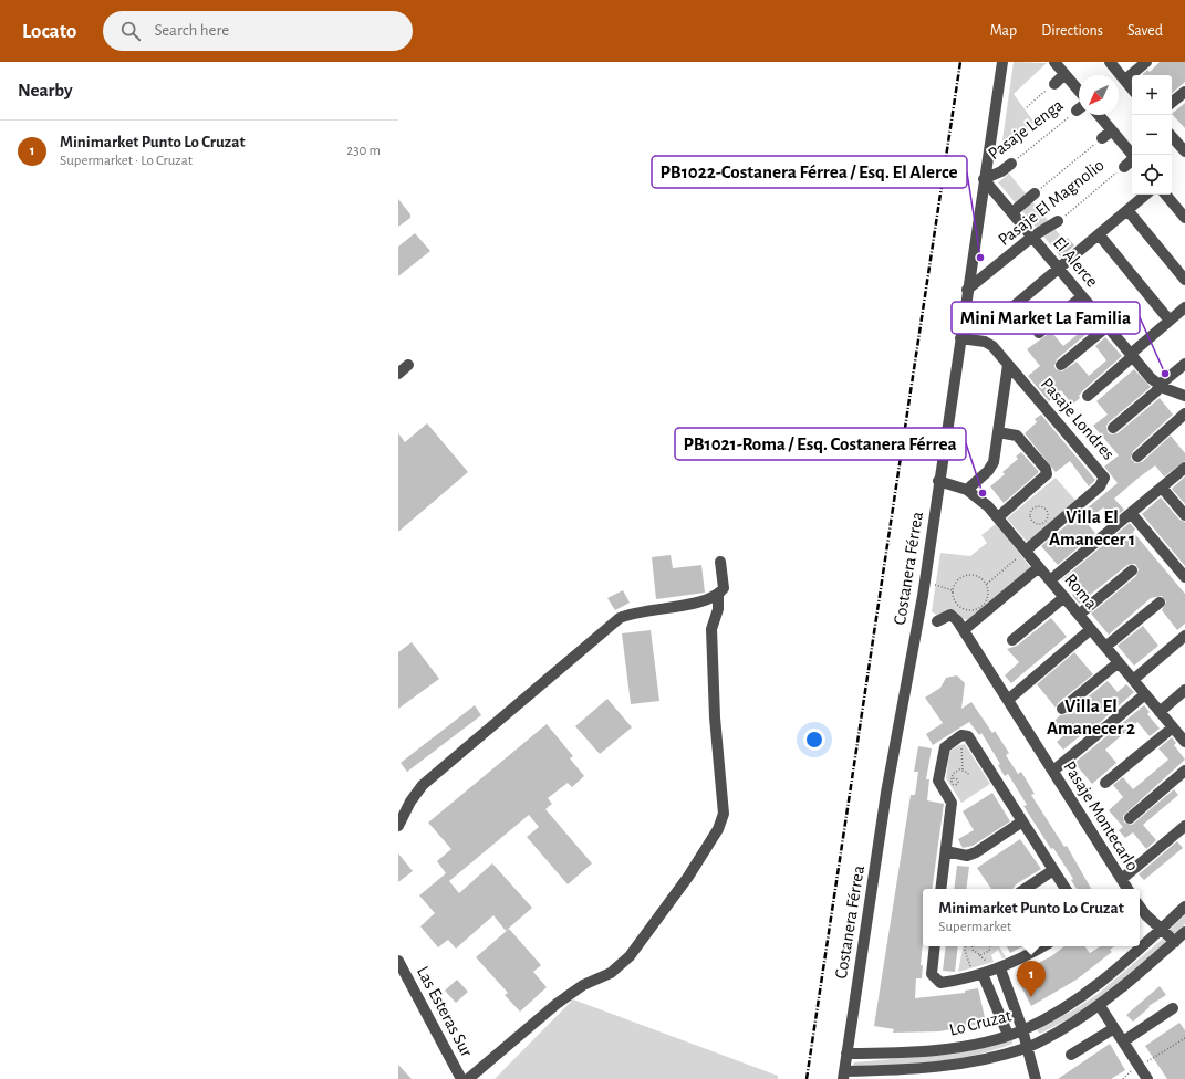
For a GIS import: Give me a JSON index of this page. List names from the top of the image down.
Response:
{
  "streets": {
    "street": [
      "Pasaje Lenga",
      "Pasaje El Magnolio",
      "El Alerce",
      "Pasaje Londres",
      "Costanera Férrea",
      "Roma",
      "Pasaje Montecarlo",
      "Las Esteras Sur",
      "Lo Cruzat"
    ]
  },
  "crossings": [
    ["Pasaje Lenga", "El Alerce"],
    ["Pasaje Lenga", "Costanera Férrea"],
    ["Pasaje El Magnolio", "El Alerce"],
    ["Pasaje El Magnolio", "Costanera Férrea"],
    ["El Alerce", "Costanera Férrea"],
    ["Pasaje Londres", "Costanera Férrea"],
    ["Pasaje Londres", "Roma"],
    ["Costanera Férrea", "Roma"],
    ["Costanera Férrea", "Lo Cruzat"]
  ],
  "districts": ["Villa El Amanecer 1", "Villa El Amanecer 2"],
  "places": ["PB1022-Costanera Férrea / Esq. El Alerce", "Mini Market La Familia", "PB1021-Roma / Esq. Costanera Férrea"],
  "north": "bottom left",
  "page": {
    "header": "Locato",
    "search": "Search here",
    "nav": ["Map", "Directions", "Saved"],
    "heading": "Nearby",
    "map_buttons": ["+", "−"],
    "list": [
      {
        "mark": "1",
        "name": "Minimarket Punto Lo Cruzat",
        "note": "Supermarket · Lo Cruzat",
        "value": "230 m"
      }
    ],
    "popup": ["Minimarket Punto Lo Cruzat", "Supermarket"],
    "pins": "1"
  }
}
